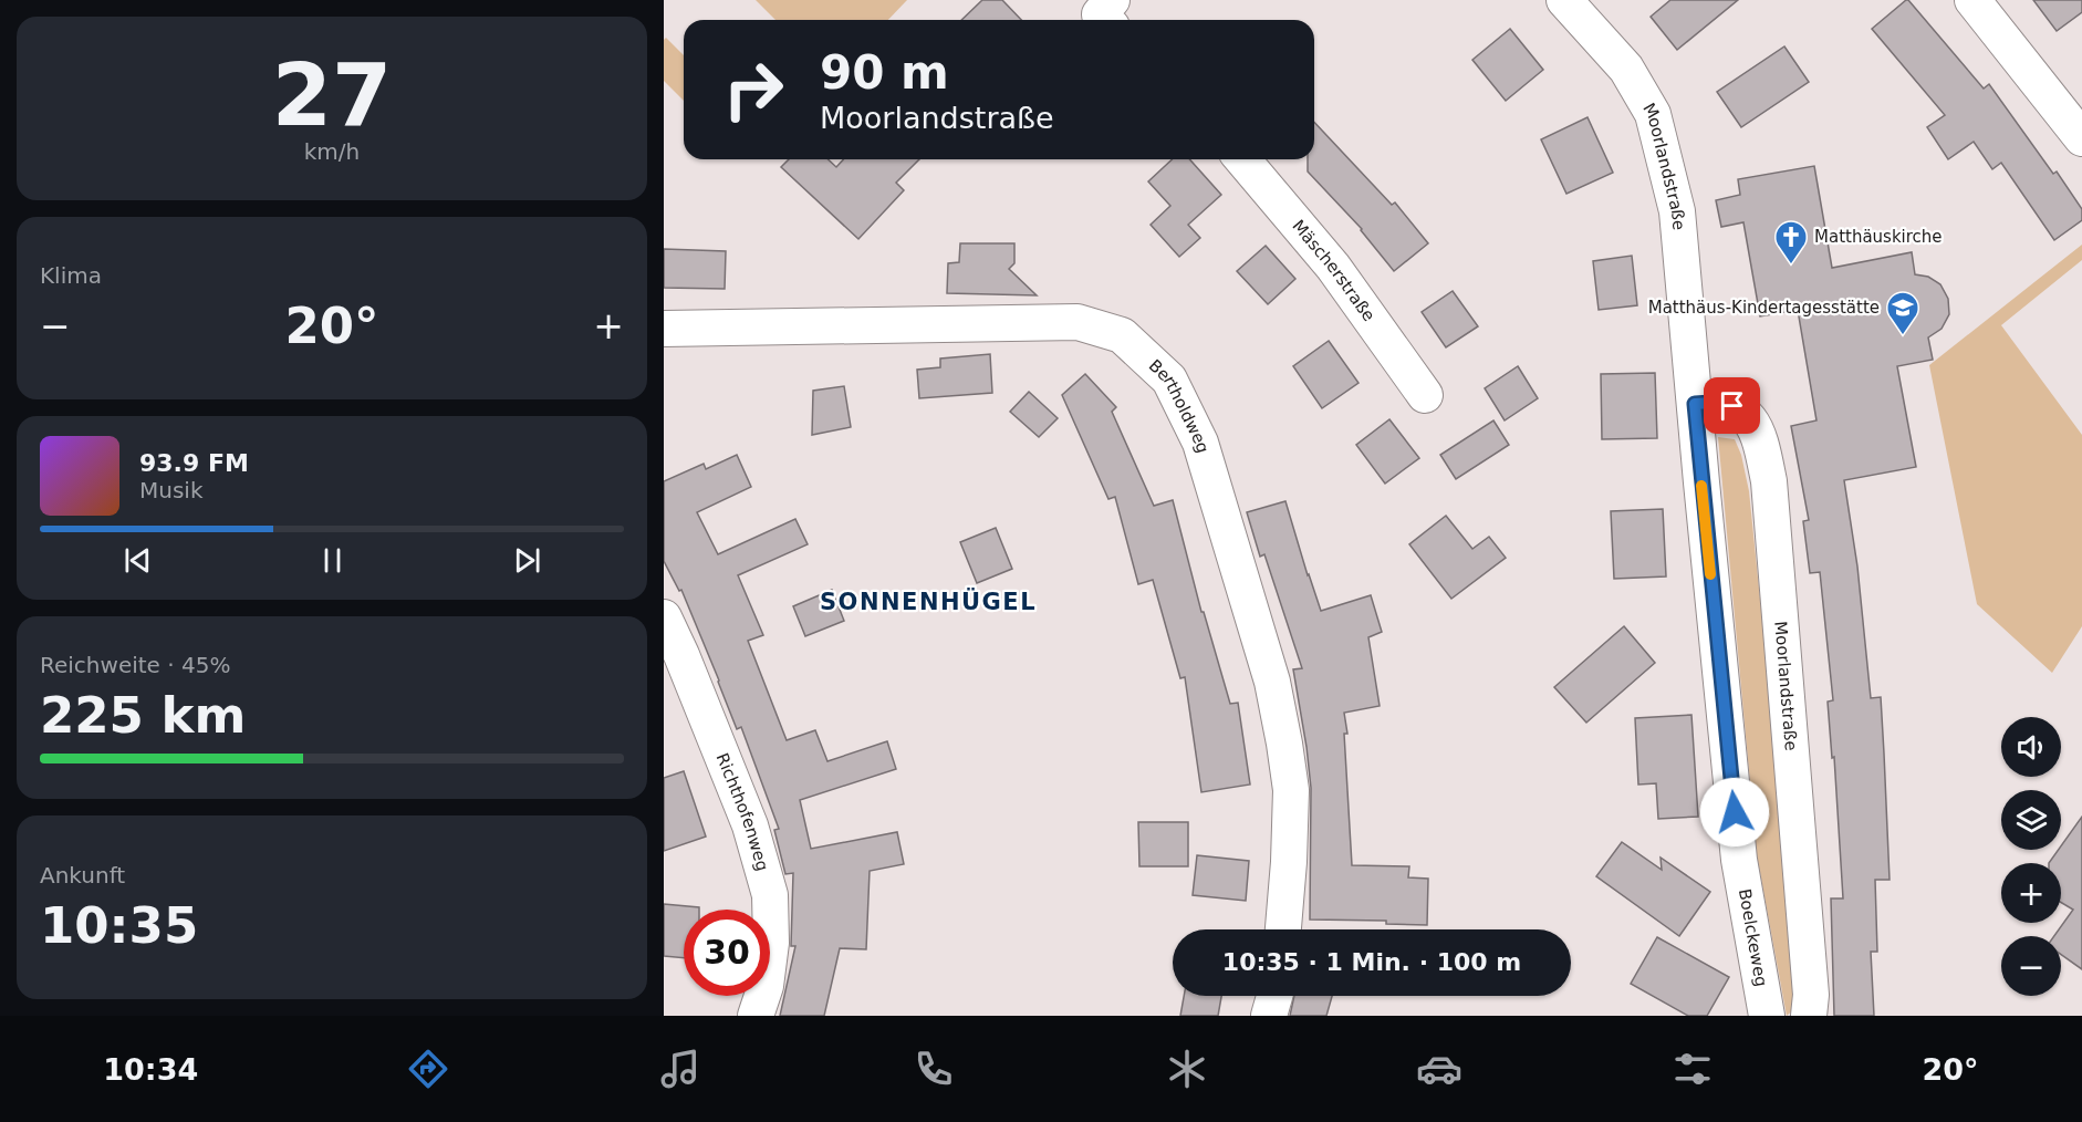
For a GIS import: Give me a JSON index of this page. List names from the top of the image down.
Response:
{
  "streets": {
    "street": [
      "Moorlandstraße",
      "Mäscherstraße",
      "Bertholdweg",
      "Richthofenweg",
      "Boelckeweg"
    ]
  },
  "crossings": [
    ["Moorlandstraße", "Boelckeweg"]
  ],
  "districts": ["SONNENHÜGEL"],
  "places": {
    "church": ["Matthäuskirche"],
    "school or university": ["Matthäus-Kindertagesstätte"]
  },
  "page": {
    "tile": [
      ["27", "km/h"],
      "Klima",
      ["Reichweite · 45%", "225 km"],
      ["Ankunft", "10:35"]
    ],
    "turn": ["90 m", "Moorlandstraße"],
    "heat": ["−", "20°", "+"],
    "song": ["93.9 FM", "Musik"],
    "map_buttons": ["+", "−"],
    "limit": "30",
    "trip": "10:35 · 1 Min. · 100 m",
    "tabs": ["10:34", "20°"]
  }
}
